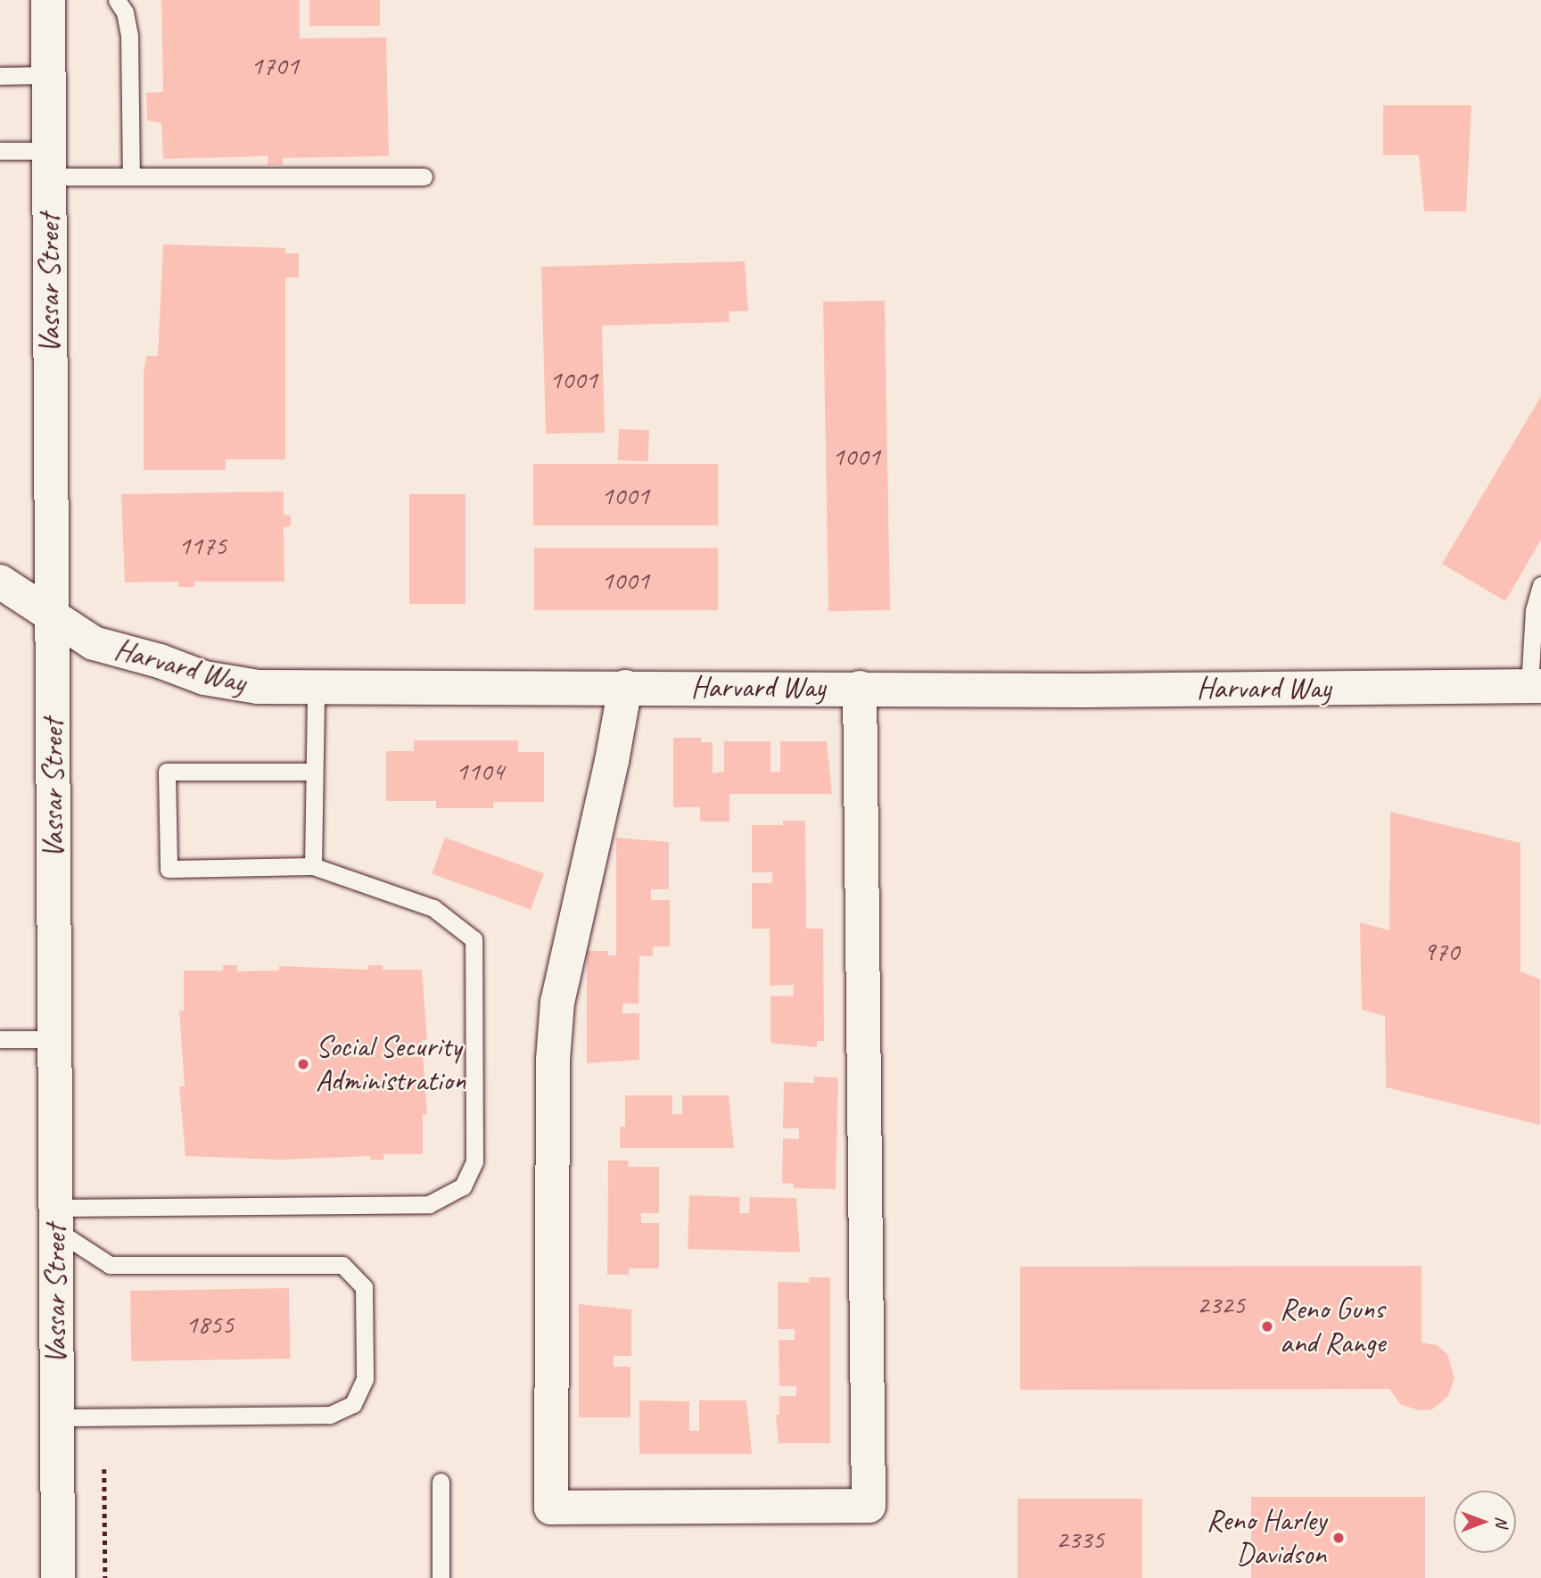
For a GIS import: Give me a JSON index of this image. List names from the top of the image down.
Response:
{
  "streets": {
    "street": ["Vassar Street", "Harvard Way"]
  },
  "crossings": [
    ["Vassar Street", "Harvard Way"]
  ],
  "places": ["Social Security Administration", "Reno Guns and Range", "Reno Harley Davidson"],
  "house_numbers": [
    "1701",
    "1001",
    "1001",
    "1001",
    "1175",
    "1001",
    "1104",
    "970",
    "2325",
    "1855",
    "2335"
  ],
  "north": "right"
}
